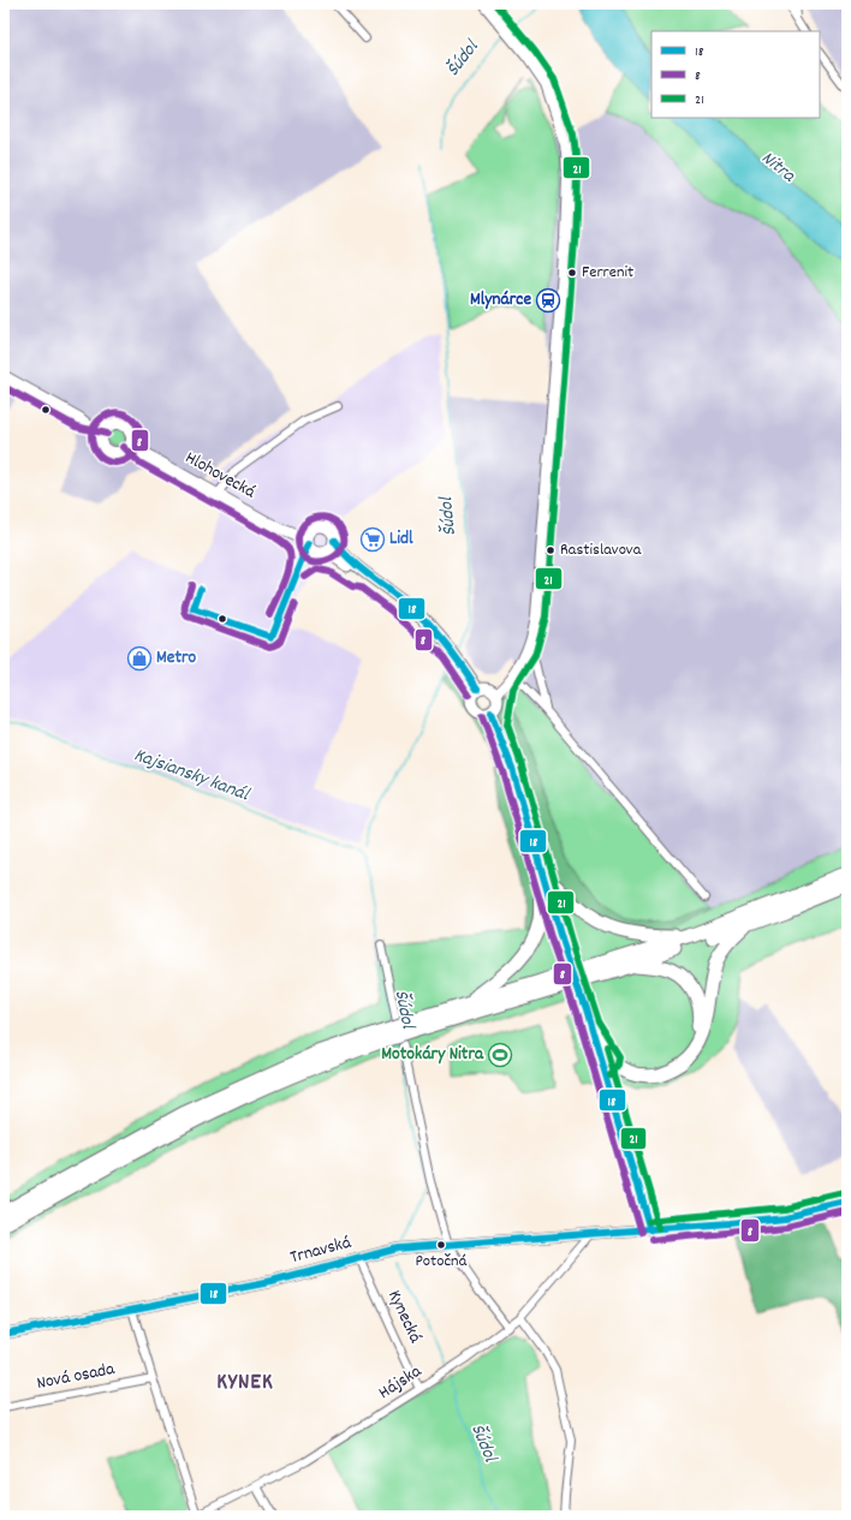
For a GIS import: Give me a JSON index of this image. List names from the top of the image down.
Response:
{
  "streets": {
    "main road": ["Hlohovecká"],
    "street": [
      "Trnavská",
      "Kynecká",
      "Nová osada",
      "Hájska"
    ]
  },
  "crossings": [
    ["Trnavská", "Kynecká"],
    ["Trnavská", "Hájska"],
    ["Kynecká", "Hájska"]
  ],
  "districts": ["KYNEK"],
  "water": ["Šúdol", "Nitra", "Kajsiansky kanál"],
  "places": {
    "other": ["Ferrenit", "Rastislavova", "Potočná"],
    "station": ["Mlynárce"],
    "supermarket": ["Lidl"],
    "shop": ["Metro"],
    "sports": ["Motokáry Nitra"]
  },
  "lines": ["transit line 21", "transit line 8", "transit line 18"],
  "legend": ["18", "8", "21"]
}
